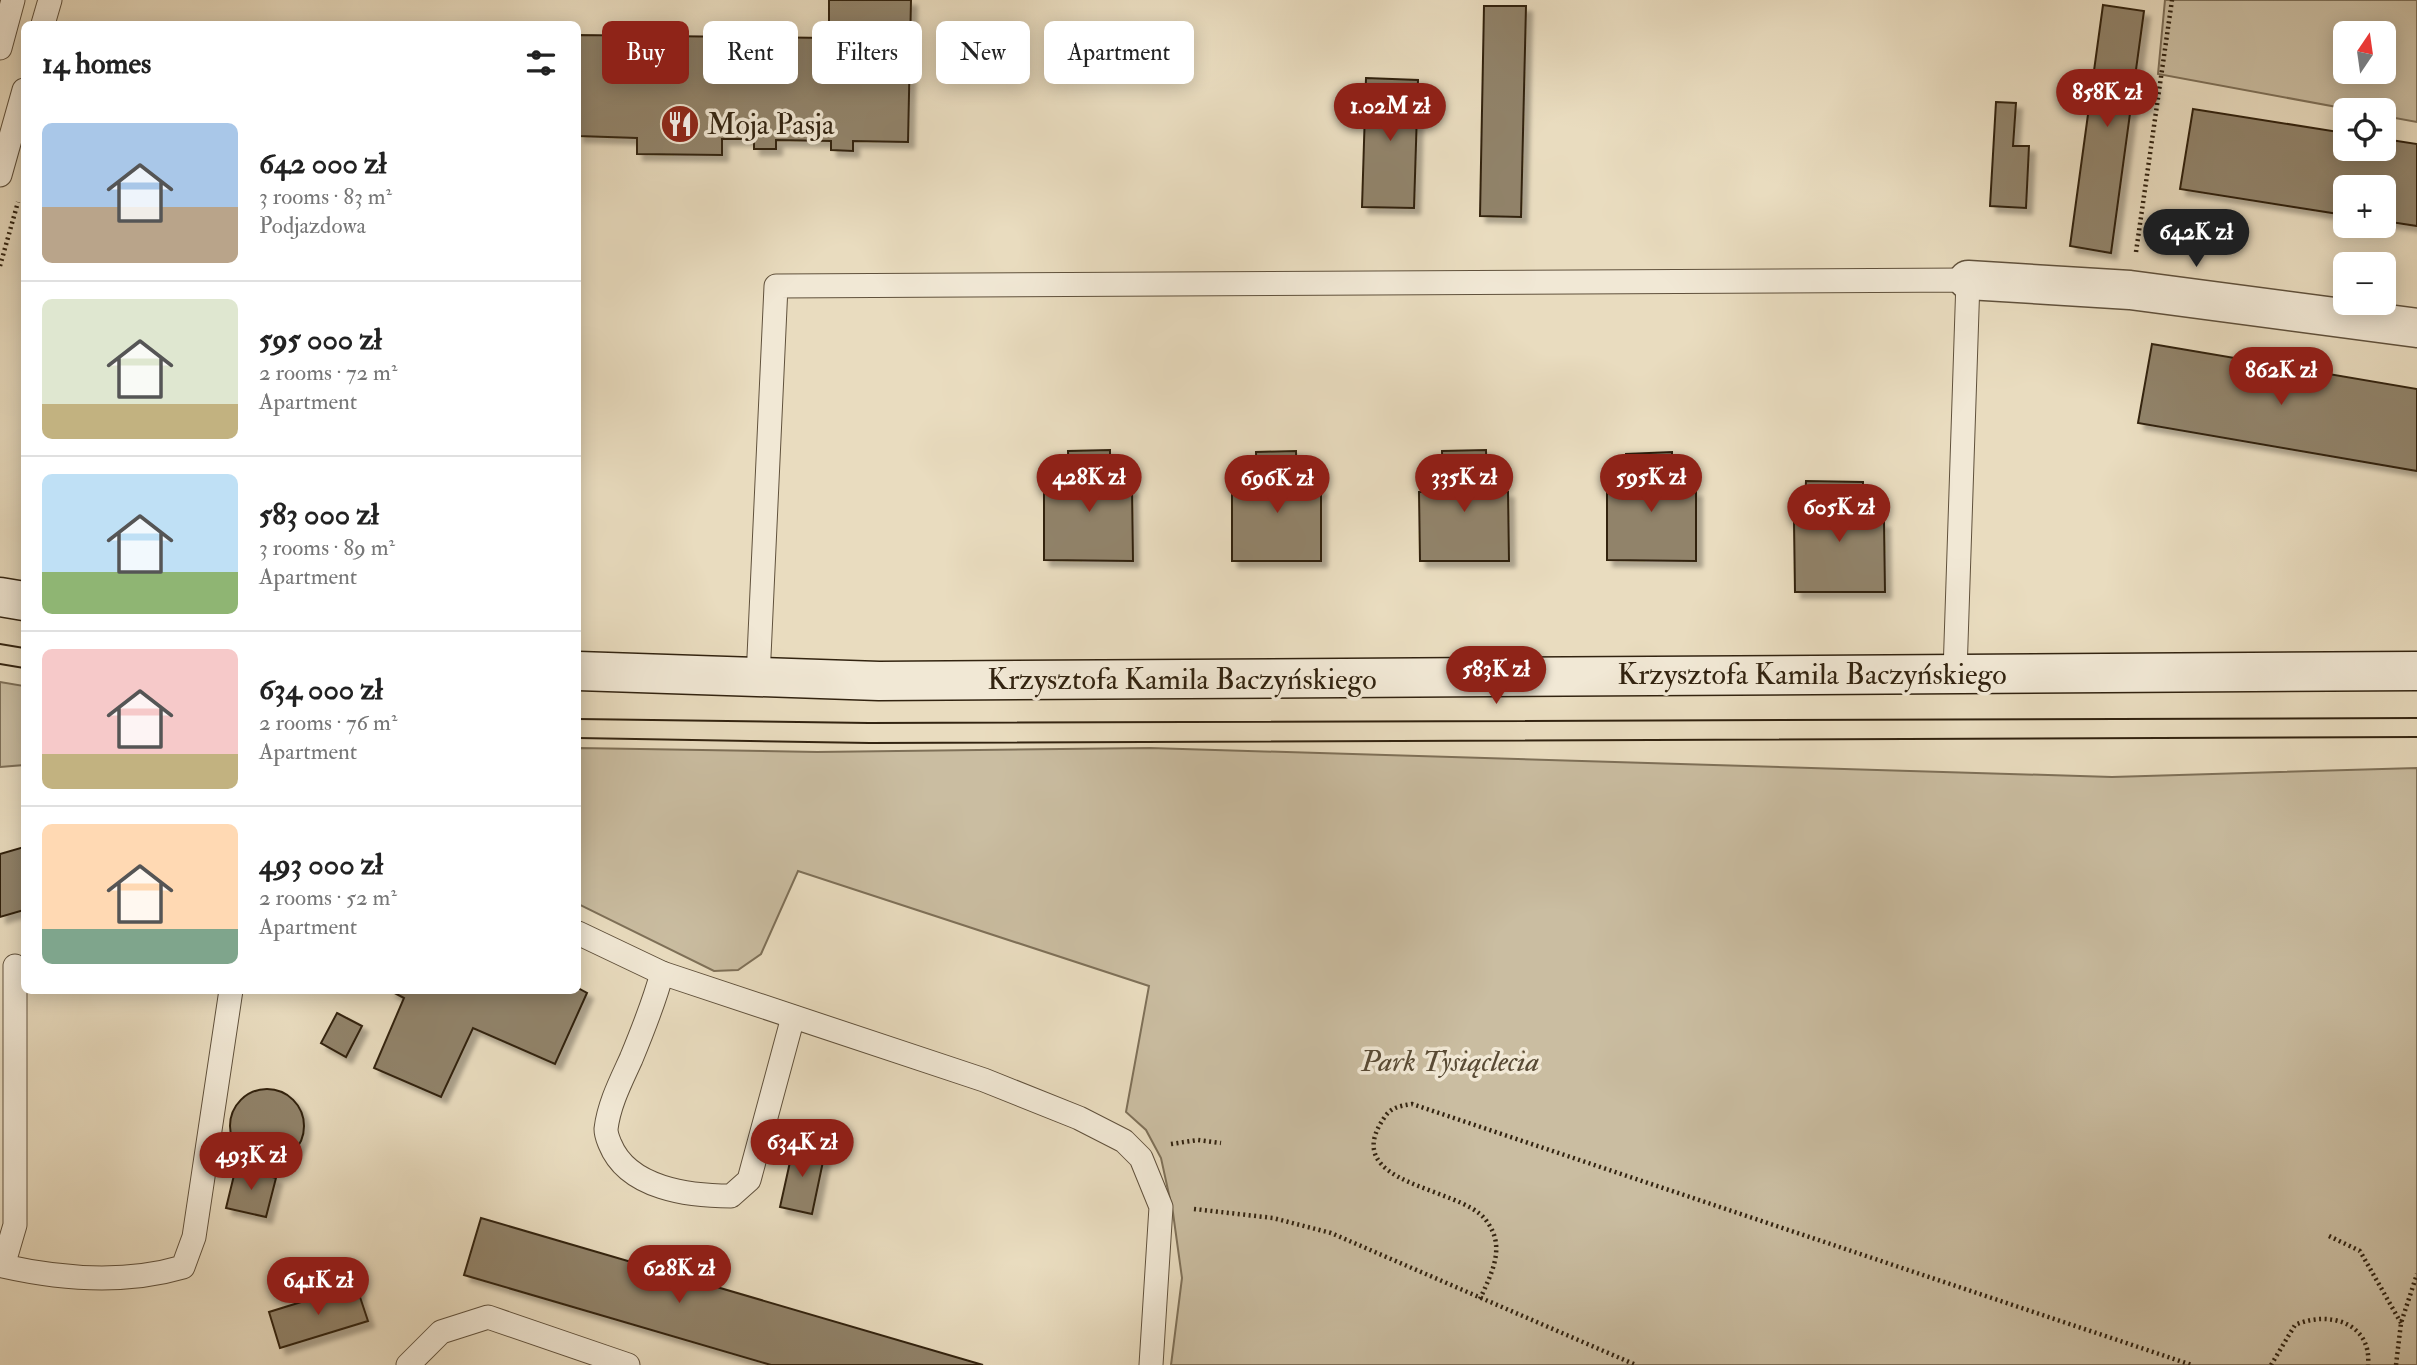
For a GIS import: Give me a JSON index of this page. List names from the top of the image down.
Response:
{
  "streets": {
    "street": ["Krzysztofa Kamila Baczyńskiego"]
  },
  "parks": ["Park Tysiąclecia"],
  "places": {
    "restaurant": ["Moja Pasja"]
  },
  "north": "top",
  "page": {
    "map_buttons": ["+", "−"],
    "chip": [
      "Buy",
      "Rent",
      "Filters",
      "New",
      "Apartment"
    ],
    "heading": "14 homes",
    "price": [
      "858K zł",
      "1.02M zł",
      "642K zł",
      "862K zł",
      "428K zł",
      "335K zł",
      "595K zł",
      "696K zł",
      "605K zł",
      "583K zł",
      "634K zł",
      "493K zł",
      "628K zł",
      "641K zł"
    ],
    "list": [
      {
        "name": "642 000 zł",
        "note": "3 rooms · 83 m² · Podjazdowa"
      },
      {
        "name": "595 000 zł",
        "note": "2 rooms · 72 m² · Apartment"
      },
      {
        "name": "583 000 zł",
        "note": "3 rooms · 89 m² · Apartment"
      },
      {
        "name": "634 000 zł",
        "note": "2 rooms · 76 m² · Apartment"
      },
      {
        "name": "493 000 zł",
        "note": "2 rooms · 52 m² · Apartment"
      }
    ]
  }
}
